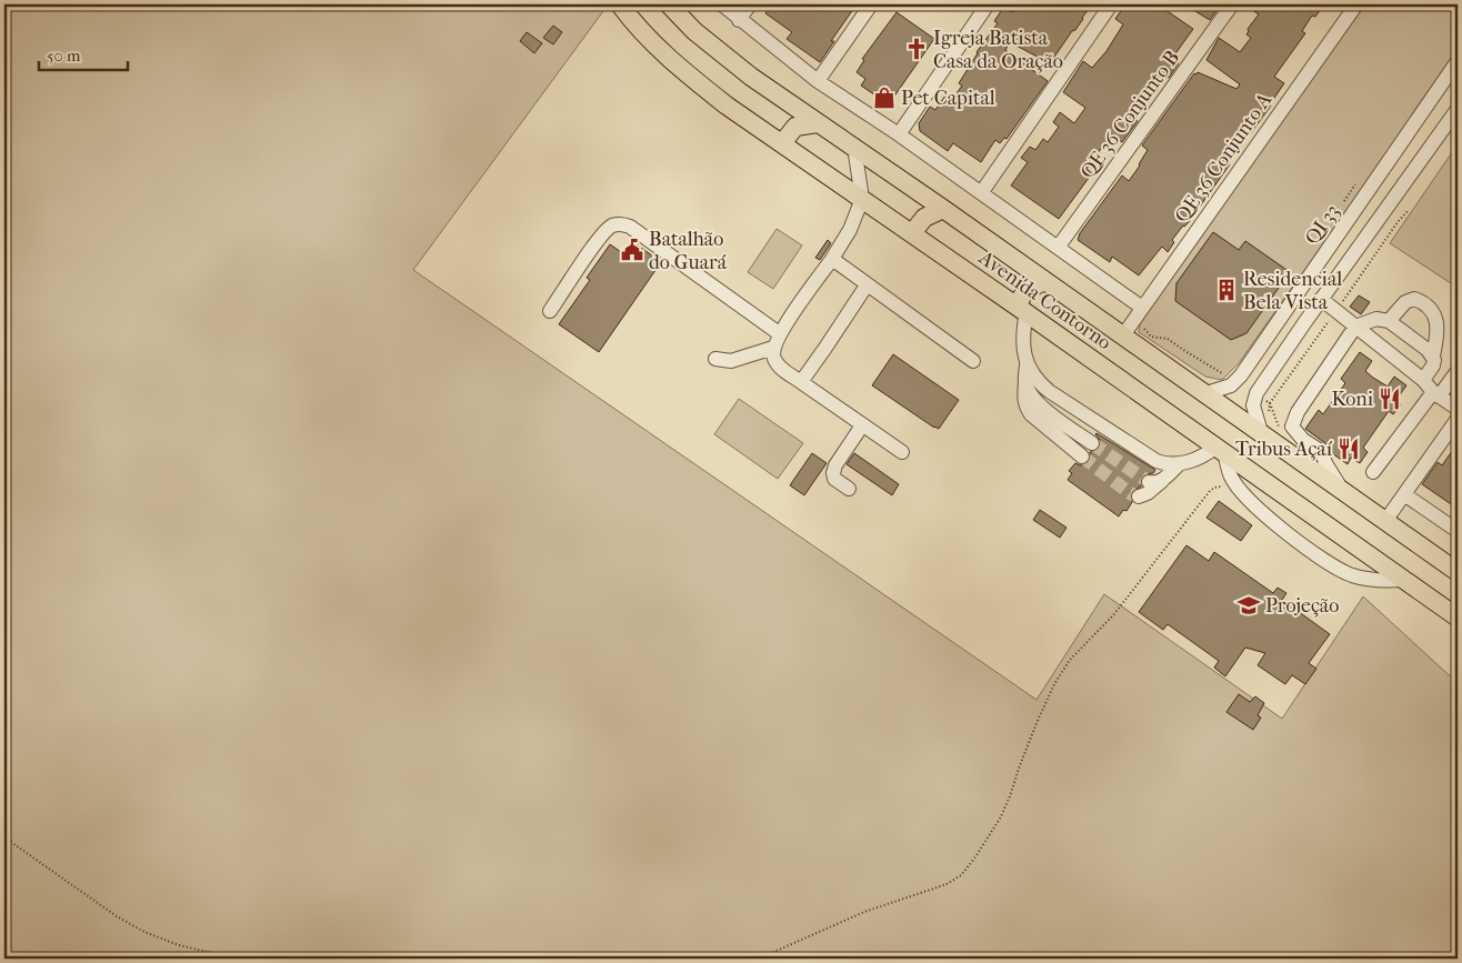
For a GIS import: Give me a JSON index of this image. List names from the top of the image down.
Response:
{
  "streets": {
    "main road": ["Avenida Contorno"],
    "street": ["QE 36 Conjunto B", "QE 36 Conjunto A", "QI 33"]
  },
  "crossings": [
    ["QE 36 Conjunto A", "Avenida Contorno"],
    ["QI 33", "Avenida Contorno"]
  ],
  "places": {
    "church": ["Igreja Batista Casa da Oração"],
    "shop": ["Pet Capital"],
    "public building": ["Batalhão do Guará"],
    "building": ["Residencial Bela Vista"],
    "restaurant": ["Koni", "Tribus Açaí"],
    "school or university": ["Projeção"]
  },
  "scale_bar": "50 m"
}
